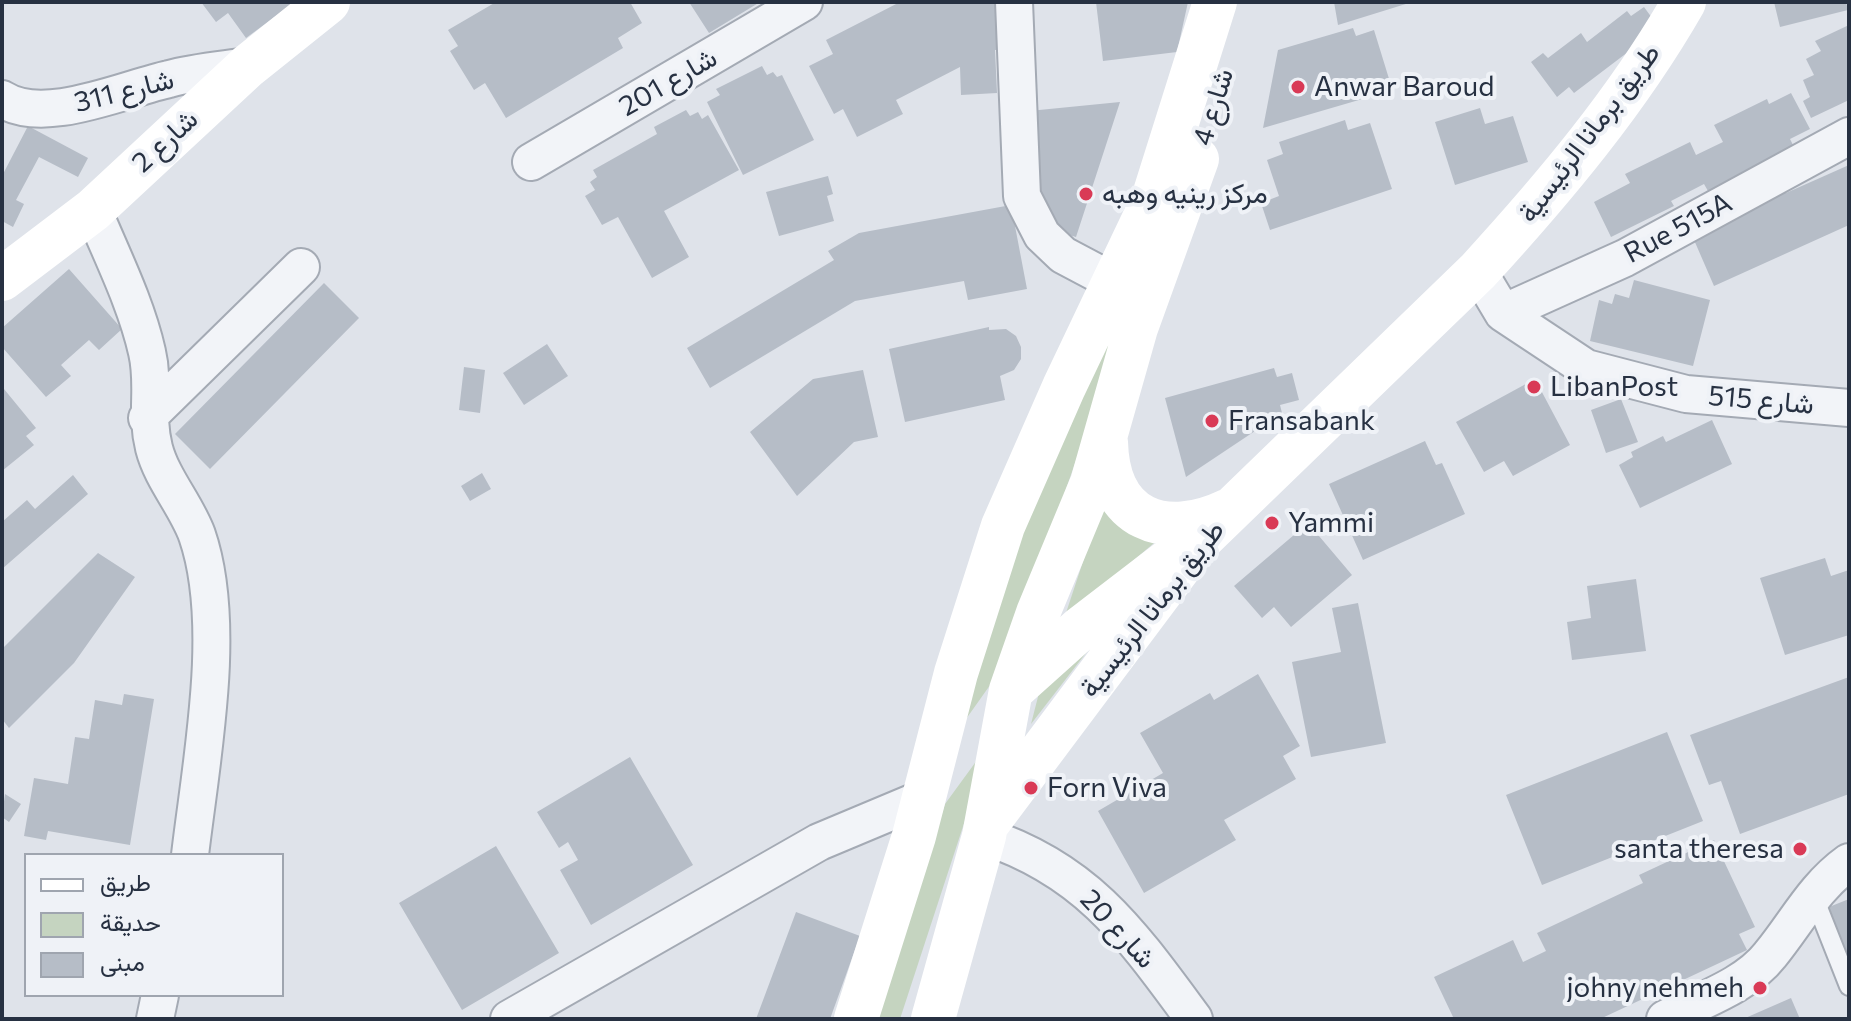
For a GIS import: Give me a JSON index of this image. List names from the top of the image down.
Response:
{
  "streets": {
    "main road": ["شارع 4", "طريق برمانا الرئيسية", "شارع 2"],
    "street": [
      "شارع 201",
      "شارع 311",
      "Rue 515A",
      "شارع 515",
      "شارع 20"
    ]
  },
  "crossings": [
    ["شارع 311", "شارع 2"],
    ["طريق برمانا الرئيسية", "شارع 515"],
    ["طريق برمانا الرئيسية", "شارع 20"],
    ["Rue 515A", "شارع 515"]
  ],
  "places": [
    "Anwar Baroud",
    "مركز رينيه وهبه",
    "LibanPost",
    "Fransabank",
    "Yammi",
    "Forn Viva",
    "santa theresa",
    "johny nehmeh"
  ],
  "legend": ["طريق", "حديقة", "مبنى"]
}
